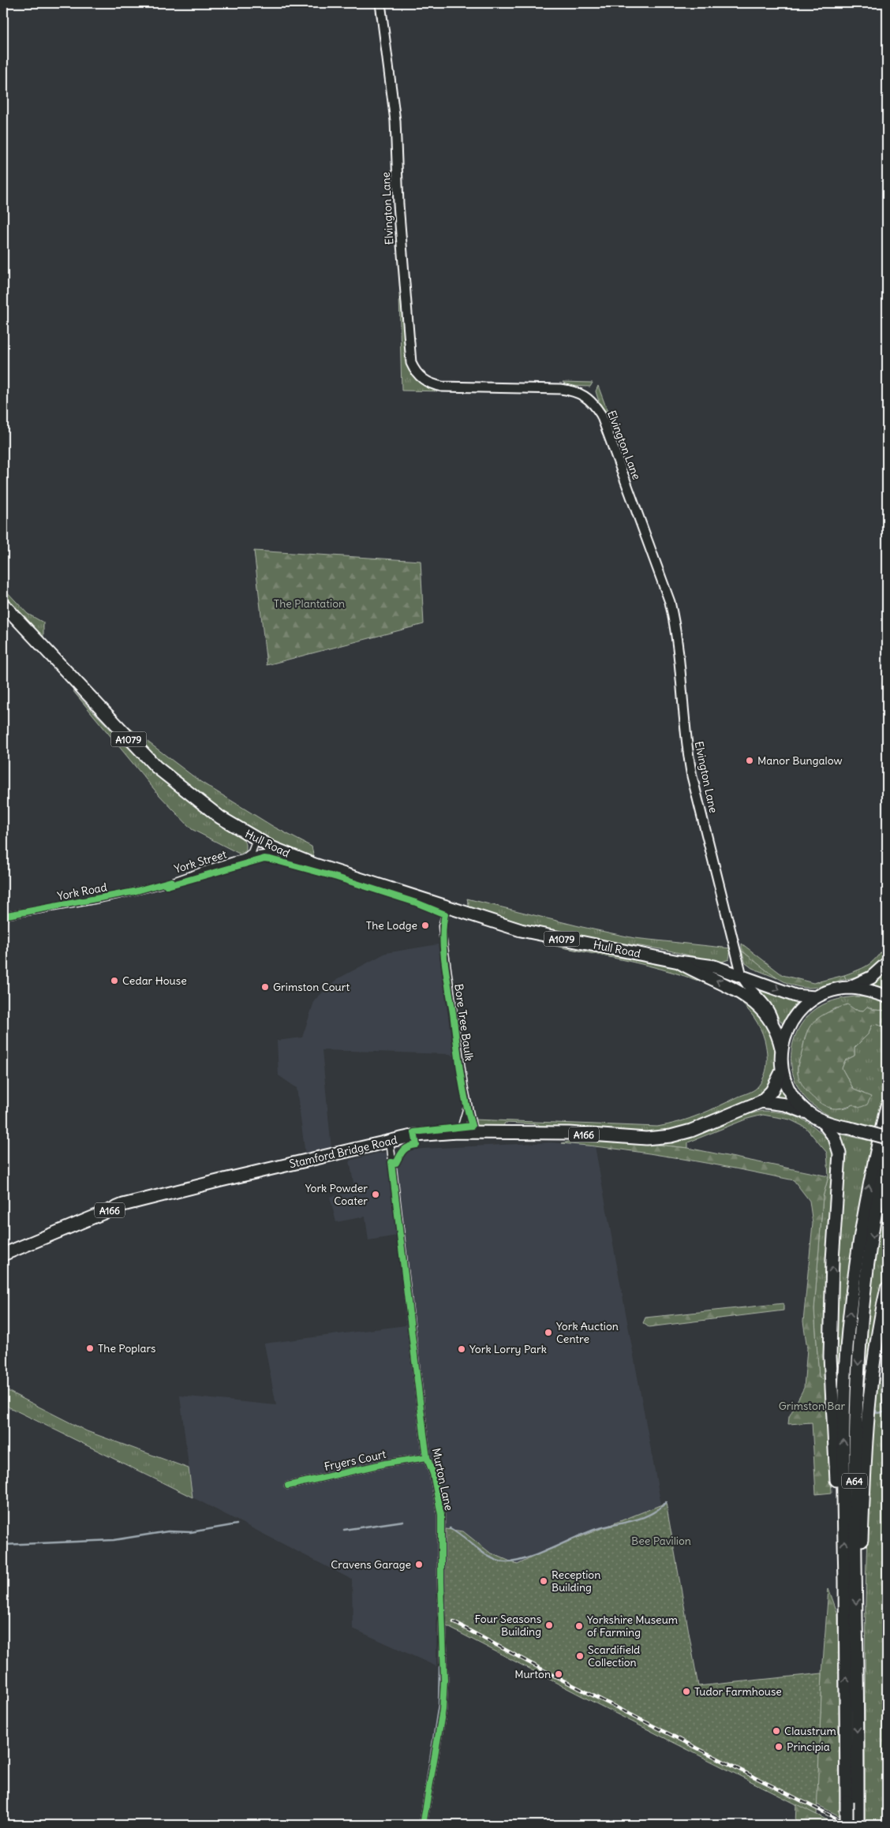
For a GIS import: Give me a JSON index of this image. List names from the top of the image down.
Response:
{
  "streets": {
    "highway": [
      "A1079",
      "Hull Road",
      "A166",
      "Stamford Bridge Road",
      "A64"
    ],
    "main road": ["Elvington Lane"],
    "street": [
      "York Street",
      "York Road",
      "Bore Tree Baulk",
      "Fryers Court",
      "Murton Lane"
    ]
  },
  "crossings": [
    ["Elvington Lane", "Hull Road"],
    ["Hull Road", "York Street"],
    ["Hull Road", "Bore Tree Baulk"],
    ["Hull Road", "A166"],
    ["York Street", "York Road"],
    ["Bore Tree Baulk", "Stamford Bridge Road"],
    ["A166", "Stamford Bridge Road"],
    ["Stamford Bridge Road", "Murton Lane"],
    ["Fryers Court", "Murton Lane"]
  ],
  "parks": ["The Plantation", "Grimston Bar", "Bee Pavilion"],
  "places": [
    "Manor Bungalow",
    "The Lodge",
    "Cedar House",
    "Grimston Court",
    "York Powder Coater",
    "York Auction Centre",
    "The Poplars",
    "York Lorry Park",
    "Cravens Garage",
    "Reception Building",
    "Four Seasons Building",
    "Yorkshire Museum of Farming",
    "Scardifield Collection",
    "Murton",
    "Tudor Farmhouse",
    "Claustrum",
    "Principia"
  ]
}
